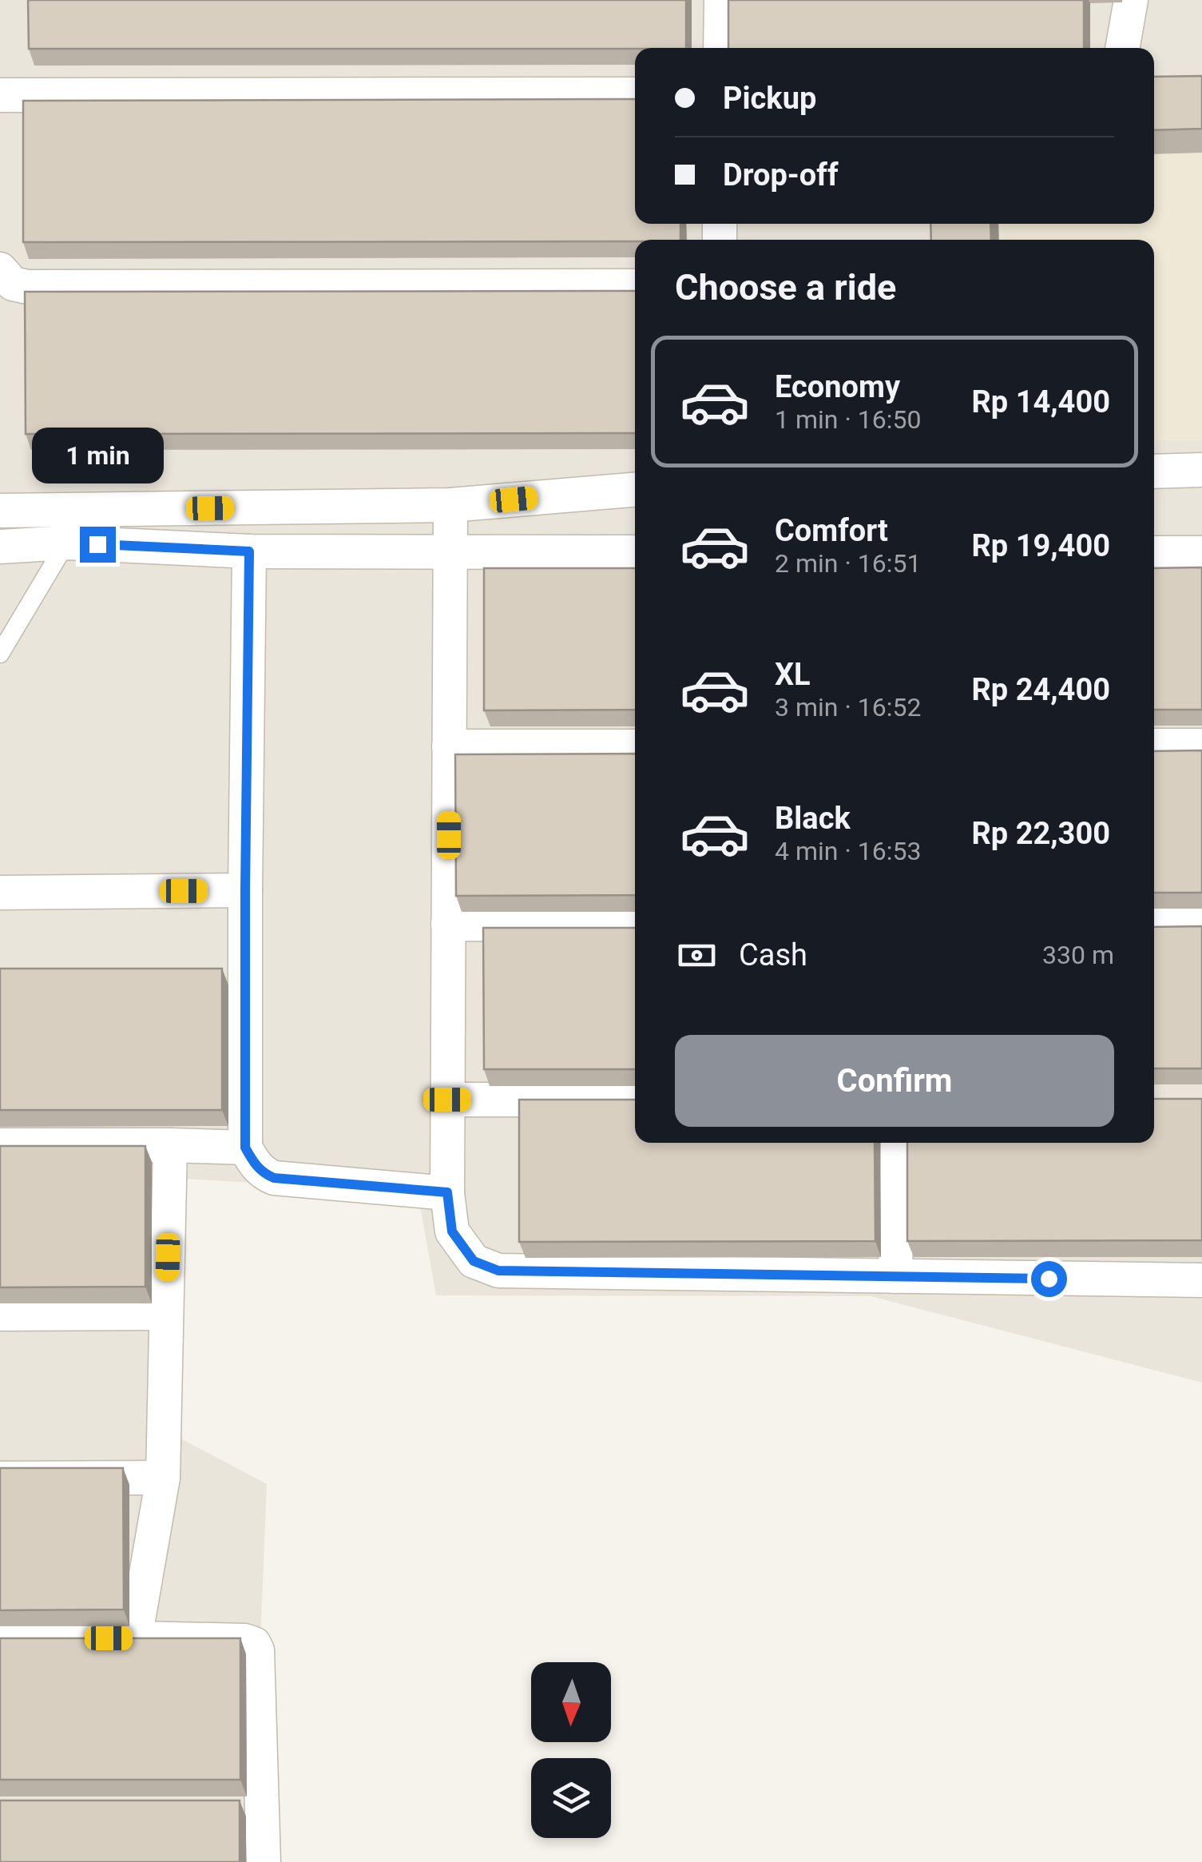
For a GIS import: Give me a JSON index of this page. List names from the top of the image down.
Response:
{
  "north": "bottom",
  "page": {
    "banner": ["Pickup", "Drop-off"],
    "heading": "Choose a ride",
    "list": [
      {
        "name": "Economy",
        "note": "1 min · 16:50",
        "value": "Rp 14,400"
      },
      {
        "name": "Comfort",
        "note": "2 min · 16:51",
        "value": "Rp 19,400"
      },
      {
        "name": "XL",
        "note": "3 min · 16:52",
        "value": "Rp 24,400"
      },
      {
        "name": "Black",
        "note": "4 min · 16:53",
        "value": "Rp 22,300"
      }
    ],
    "bubble": "1 min",
    "pay": ["Cash", "330 m"],
    "buttons": "Confirm"
  }
}
